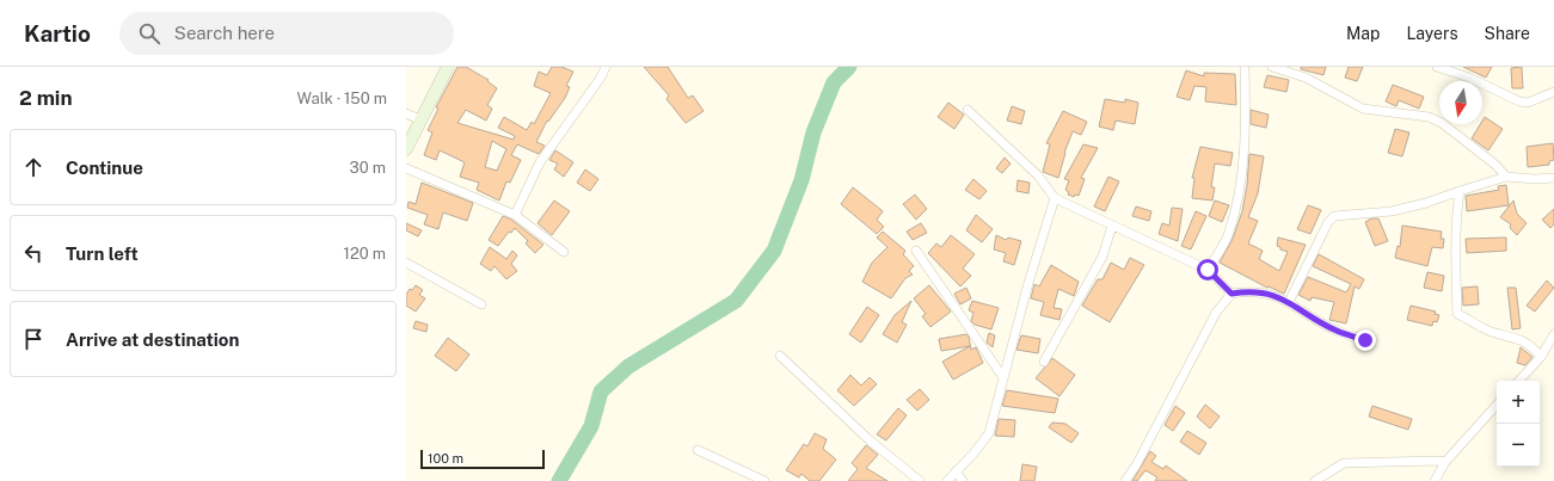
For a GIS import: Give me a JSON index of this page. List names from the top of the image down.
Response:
{
  "scale_bar": "100 m",
  "north": "bottom",
  "page": {
    "header": "Kartio",
    "search": "Search here",
    "nav": ["Map", "Layers", "Share"],
    "heading": ["2 min", "Walk · 150 m"],
    "list": [
      ["Continue", "30 m"],
      ["Turn left", "120 m"],
      "Arrive at destination"
    ],
    "map_buttons": ["+", "−"],
    "scale": "100 m"
  }
}
